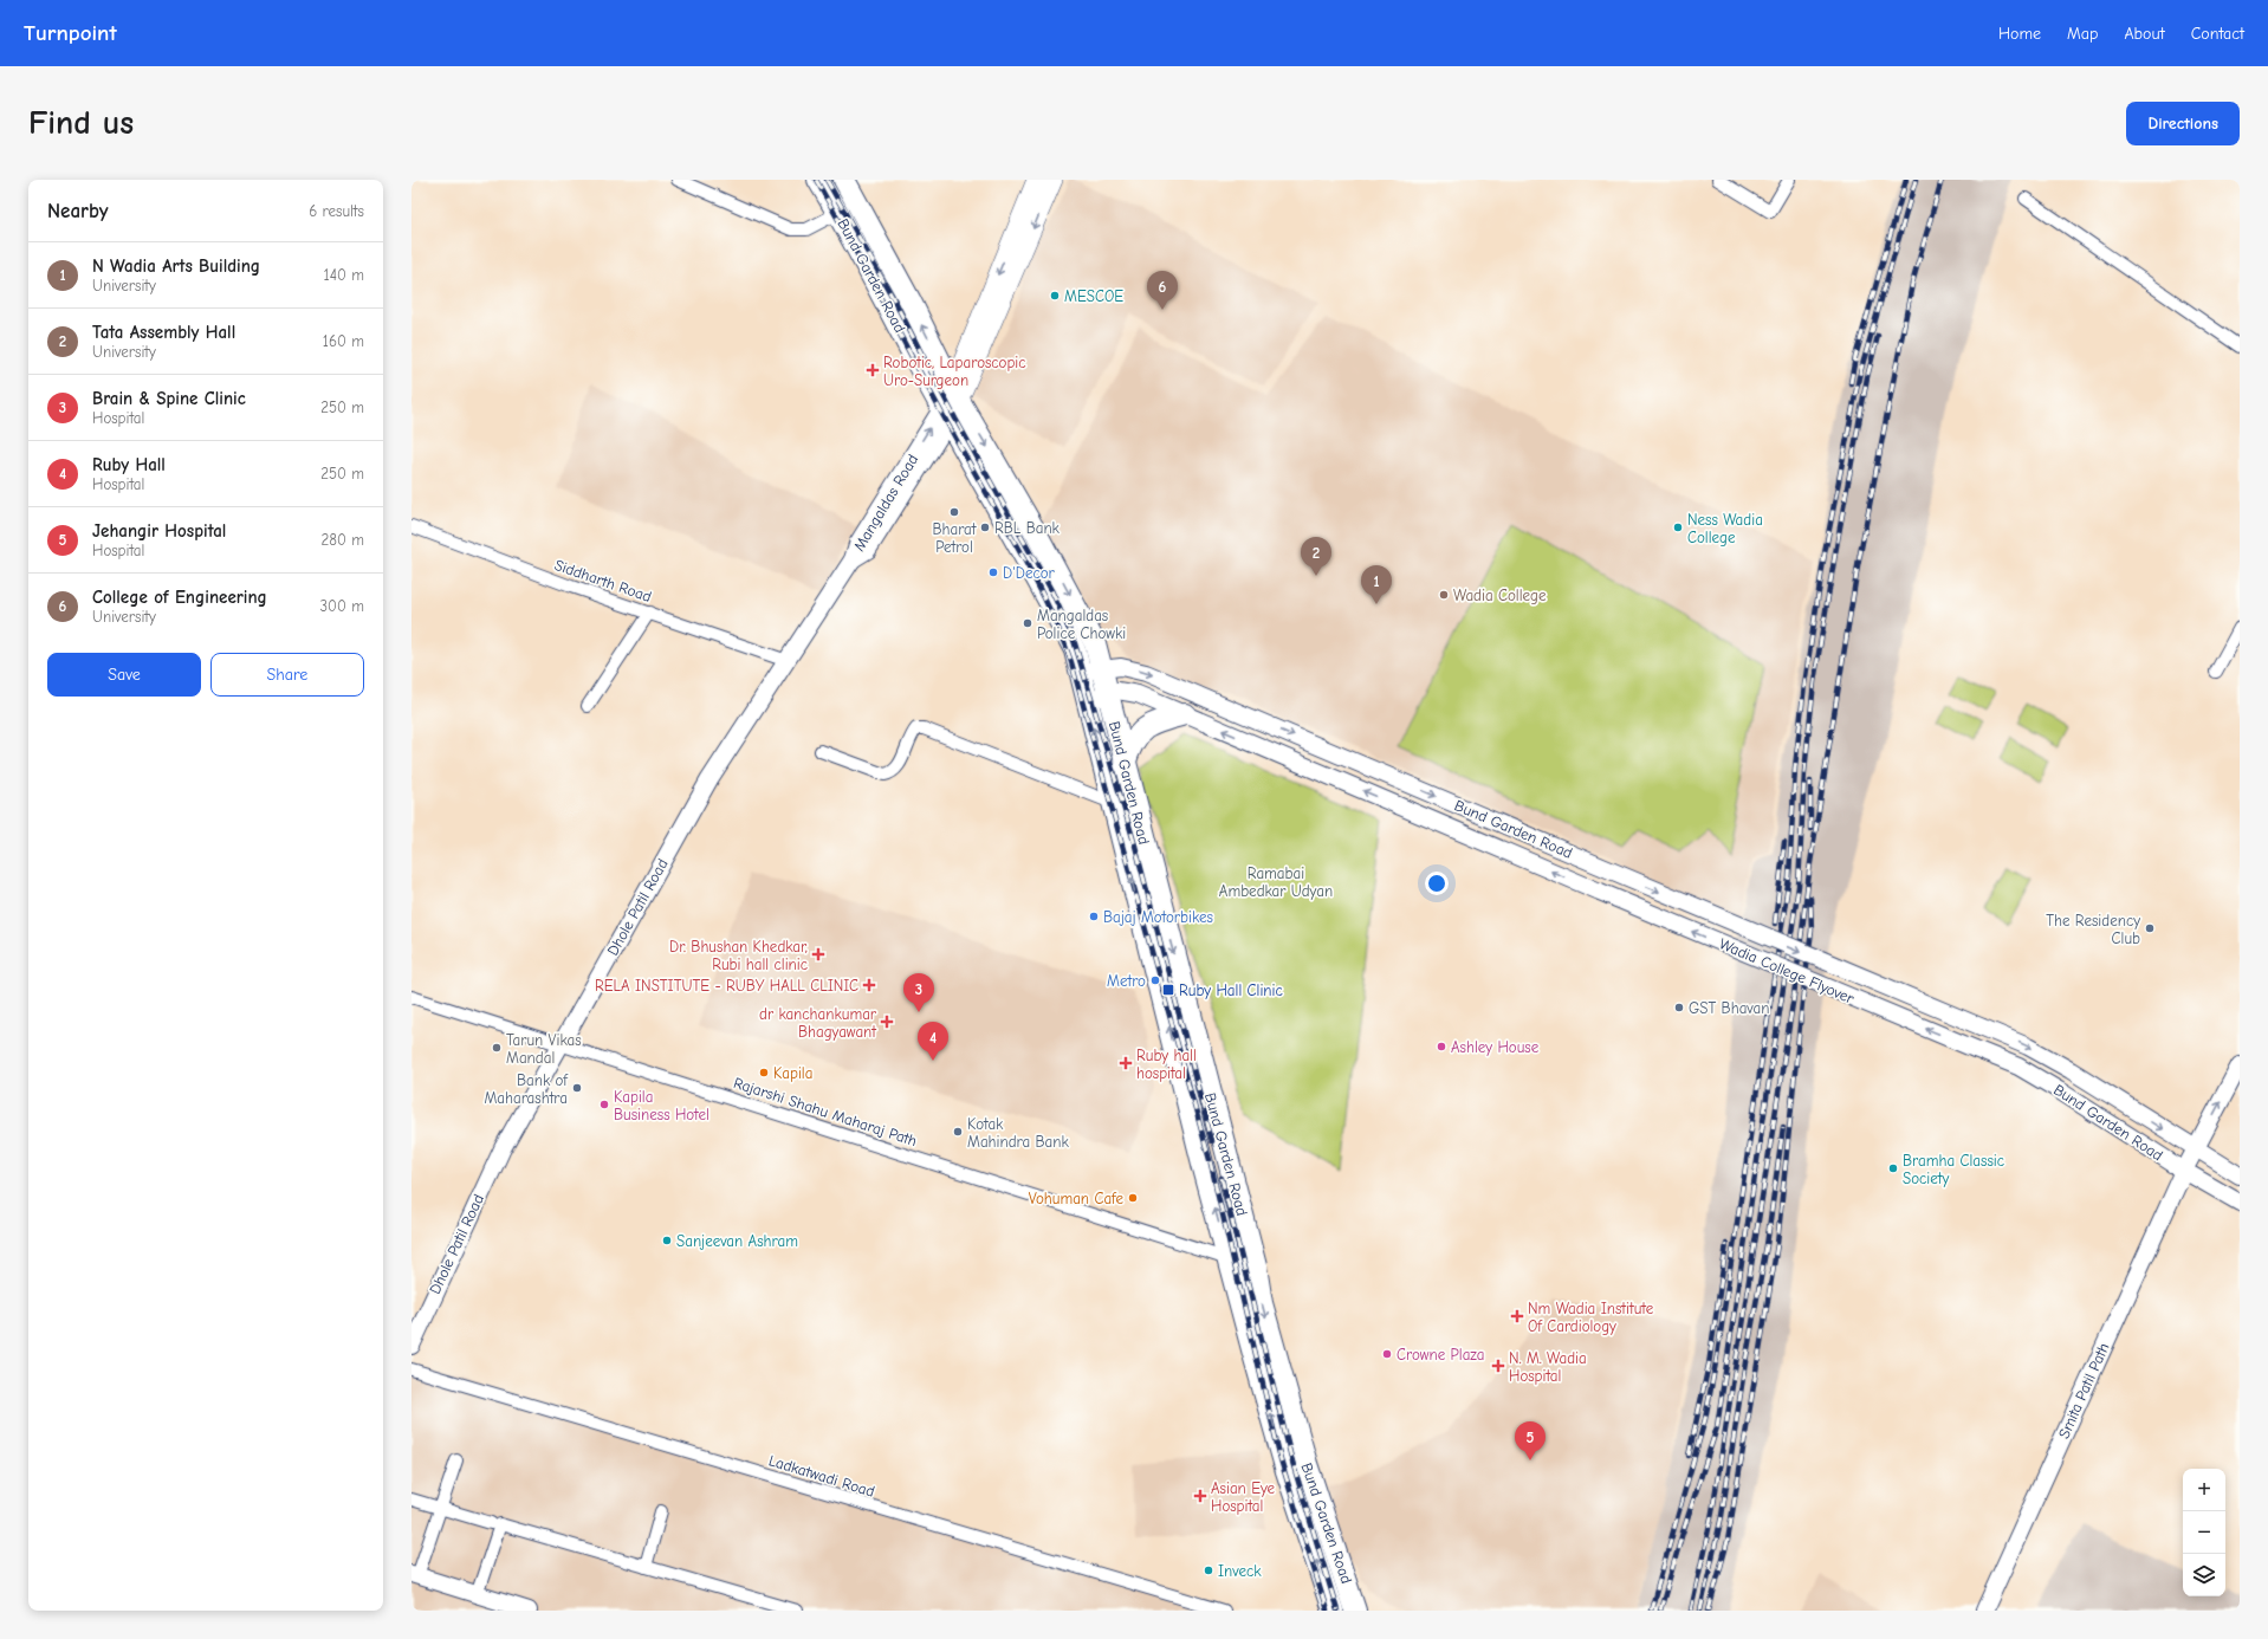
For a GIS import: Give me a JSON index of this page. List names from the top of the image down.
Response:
{
  "streets": {
    "highway": ["Bund Garden Road"],
    "main road": [
      "Mangaldas Road",
      "Dhole Patil Road",
      "Wadia College Flyover",
      "Smita Patil Path"
    ],
    "street": ["Siddharth Road", "Rajarshi Shahu Maharaj Path", "Ladkatwadi Road"]
  },
  "crossings": [
    ["Bund Garden Road", "Mangaldas Road"],
    ["Bund Garden Road", "Wadia College Flyover"],
    ["Bund Garden Road", "Rajarshi Shahu Maharaj Path"],
    ["Bund Garden Road", "Smita Patil Path"],
    ["Mangaldas Road", "Dhole Patil Road"],
    ["Siddharth Road", "Dhole Patil Road"],
    ["Dhole Patil Road", "Rajarshi Shahu Maharaj Path"]
  ],
  "one_way": ["Mangaldas Road"],
  "parks": ["Ramabai Ambedkar Udyan"],
  "places": {
    "other": [
      "MESCOE",
      "Bharat Petrol",
      "RBL Bank",
      "Ness Wadia College",
      "D'Decor",
      "Wadia College",
      "Mangaldas Police Chowki",
      "Bajaj Motorbikes",
      "The Residency Club",
      "Metro",
      "GST Bhavan",
      "Ashley House",
      "Tarun Vikas Mandal",
      "Kapila",
      "Bank of Maharashtra",
      "Kapila Business Hotel",
      "Kotak Mahindra Bank",
      "Bramha Classic Society",
      "Vohuman Cafe",
      "Sanjeevan Ashram",
      "Crowne Plaza",
      "Inveck"
    ],
    "health": [
      "Robotic, Laparoscopic Uro-Surgeon",
      "Dr. Bhushan Khedkar, Rubi hall clinic",
      "RELA INSTITUTE - RUBY HALL CLINIC",
      "dr kanchankumar Bhagyawant",
      "Ruby hall hospital",
      "Nm Wadia Institute Of Cardiology",
      "N. M. Wadia Hospital",
      "Asian Eye Hospital"
    ],
    "transit": ["Ruby Hall Clinic"]
  },
  "page": {
    "header": "Turnpoint",
    "nav": [
      "Home",
      "Map",
      "About",
      "Contact"
    ],
    "buttons": [
      "Directions",
      ["Save", "Share"]
    ],
    "title": "Find us",
    "heading": ["Nearby", "6 results"],
    "list": [
      {
        "mark": "1",
        "name": "N Wadia Arts Building",
        "note": "University",
        "value": "140 m"
      },
      {
        "mark": "2",
        "name": "Tata Assembly Hall",
        "note": "University",
        "value": "160 m"
      },
      {
        "mark": "3",
        "name": "Brain & Spine Clinic",
        "note": "Hospital",
        "value": "250 m"
      },
      {
        "mark": "4",
        "name": "Ruby Hall",
        "note": "Hospital",
        "value": "250 m"
      },
      {
        "mark": "5",
        "name": "Jehangir Hospital",
        "note": "Hospital",
        "value": "280 m"
      },
      {
        "mark": "6",
        "name": "College of Engineering",
        "note": "University",
        "value": "300 m"
      }
    ],
    "pins": [
      "6",
      "2",
      "1",
      "3",
      "4",
      "5"
    ],
    "map_buttons": ["+", "−"]
  }
}
